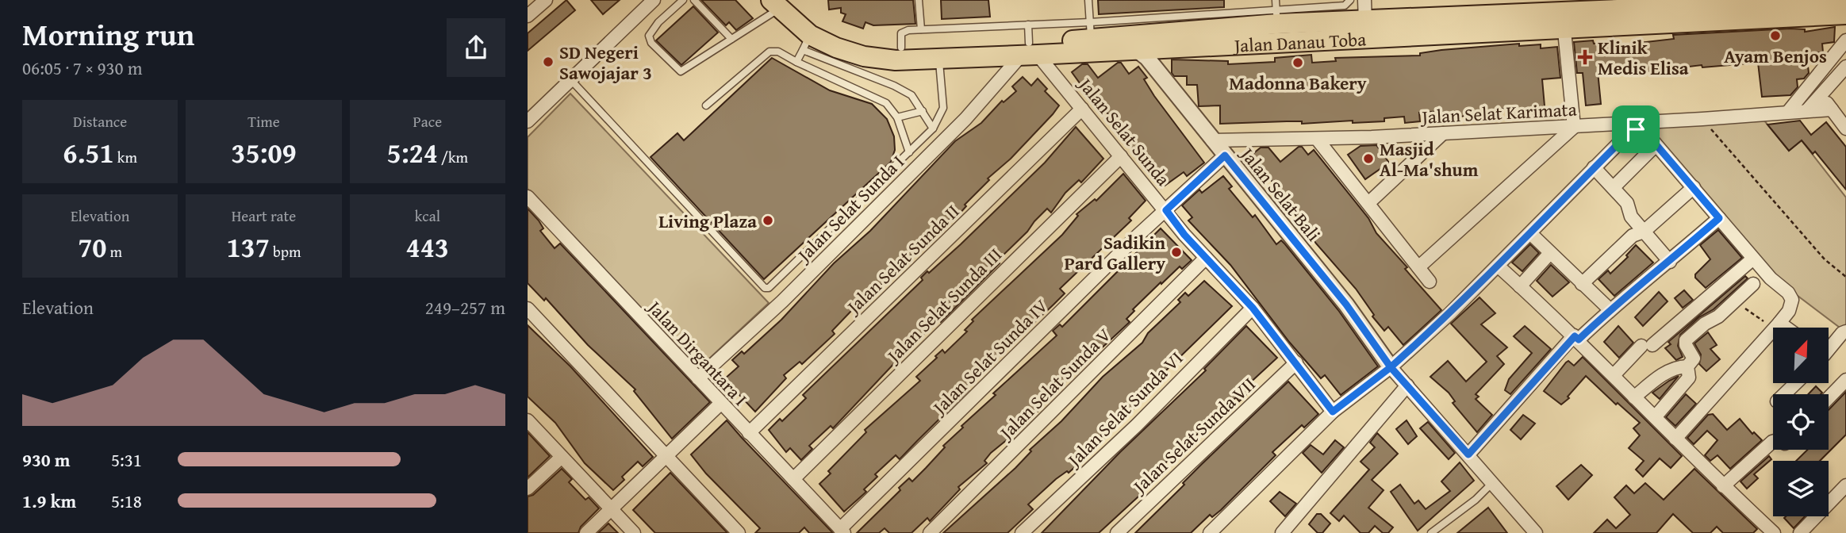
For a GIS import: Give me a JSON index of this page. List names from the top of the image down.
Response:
{
  "streets": {
    "main road": ["Jalan Danau Toba"],
    "street": [
      "Jalan Selat Karimata",
      "Jalan Selat Sunda",
      "Jalan Selat Bali",
      "Jalan Selat Sunda I",
      "Jalan Selat Sunda II",
      "Jalan Selat Sunda III",
      "Jalan Dirgantara I",
      "Jalan Selat Sunda IV",
      "Jalan Selat Sunda V",
      "Jalan Selat Sunda VI",
      "Jalan Selat Sunda VII"
    ]
  },
  "crossings": [
    ["Jalan Danau Toba", "Jalan Selat Sunda"],
    ["Jalan Danau Toba", "Jalan Selat Bali"],
    ["Jalan Danau Toba", "Jalan Selat Sunda I"],
    ["Jalan Selat Karimata", "Jalan Selat Bali"],
    ["Jalan Selat Sunda", "Jalan Selat Sunda I"],
    ["Jalan Selat Sunda", "Jalan Selat Sunda II"],
    ["Jalan Selat Sunda", "Jalan Selat Sunda III"],
    ["Jalan Selat Sunda", "Jalan Selat Sunda IV"],
    ["Jalan Selat Sunda", "Jalan Selat Sunda V"],
    ["Jalan Selat Sunda", "Jalan Selat Sunda VI"],
    ["Jalan Selat Sunda", "Jalan Selat Sunda VII"],
    ["Jalan Selat Bali", "Jalan Selat Sunda IV"],
    ["Jalan Selat Sunda I", "Jalan Dirgantara I"],
    ["Jalan Selat Sunda II", "Jalan Dirgantara I"],
    ["Jalan Selat Sunda III", "Jalan Dirgantara I"],
    ["Jalan Dirgantara I", "Jalan Selat Sunda IV"]
  ],
  "places": {
    "other": [
      "Ayam Benjos",
      "SD Negeri Sawojajar 3",
      "Madonna Bakery",
      "Masjid Al-Ma'shum",
      "Living Plaza",
      "Sadikin Pard Gallery"
    ],
    "health": ["Klinik Medis Elisa"]
  },
  "north": "top right",
  "page": {
    "heading": ["Morning run", "06:05 · 7 × 930 m"],
    "stats": [
      ["Distance", "6.51 km"],
      ["Time", "35:09"],
      ["Pace", "5:24 /km"],
      ["Elevation", "70 m"],
      ["Heart rate", "137 bpm"],
      ["kcal", "443"]
    ],
    "chart": ["Elevation", "249–257 m"],
    "list": [
      {
        "name": "930 m",
        "note": "5:31"
      },
      {
        "name": "1.9 km",
        "note": "5:18"
      }
    ]
  }
}
